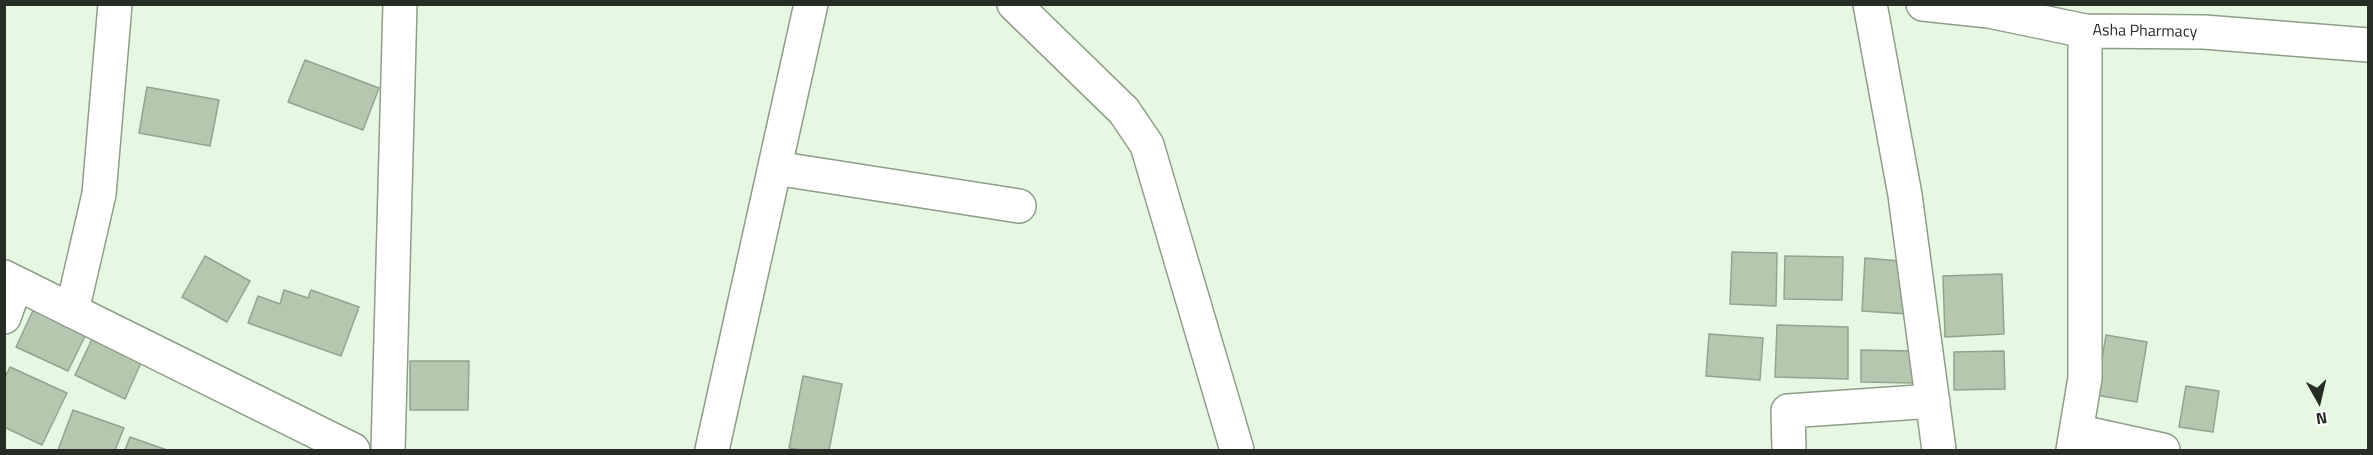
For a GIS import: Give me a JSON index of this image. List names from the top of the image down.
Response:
{
  "streets": {
    "street": ["Asha Pharmacy"]
  },
  "north": "bottom"
}
